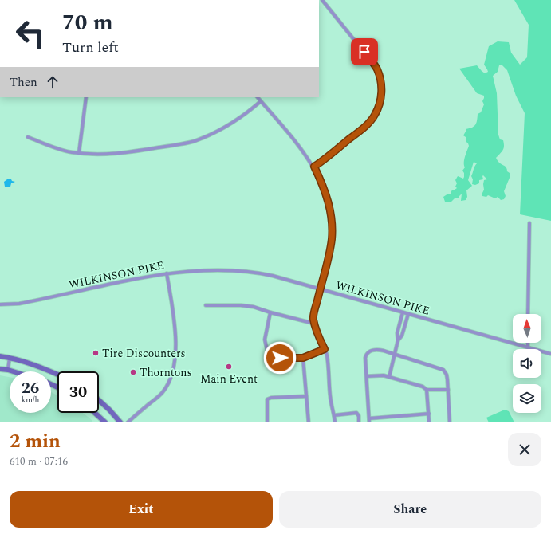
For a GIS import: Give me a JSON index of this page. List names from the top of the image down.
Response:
{
  "streets": {
    "street": ["WILKINSON PIKE"]
  },
  "places": ["Tire Discounters", "Main Event", "Thorntons"],
  "north": "top",
  "page": {
    "turn": ["70 m", "Turn left"],
    "then": "Then",
    "speed": "26 km/h",
    "limit": "30",
    "heading": ["2 min", "610 m · 07:16"],
    "buttons": ["Exit", "Share"]
  }
}
